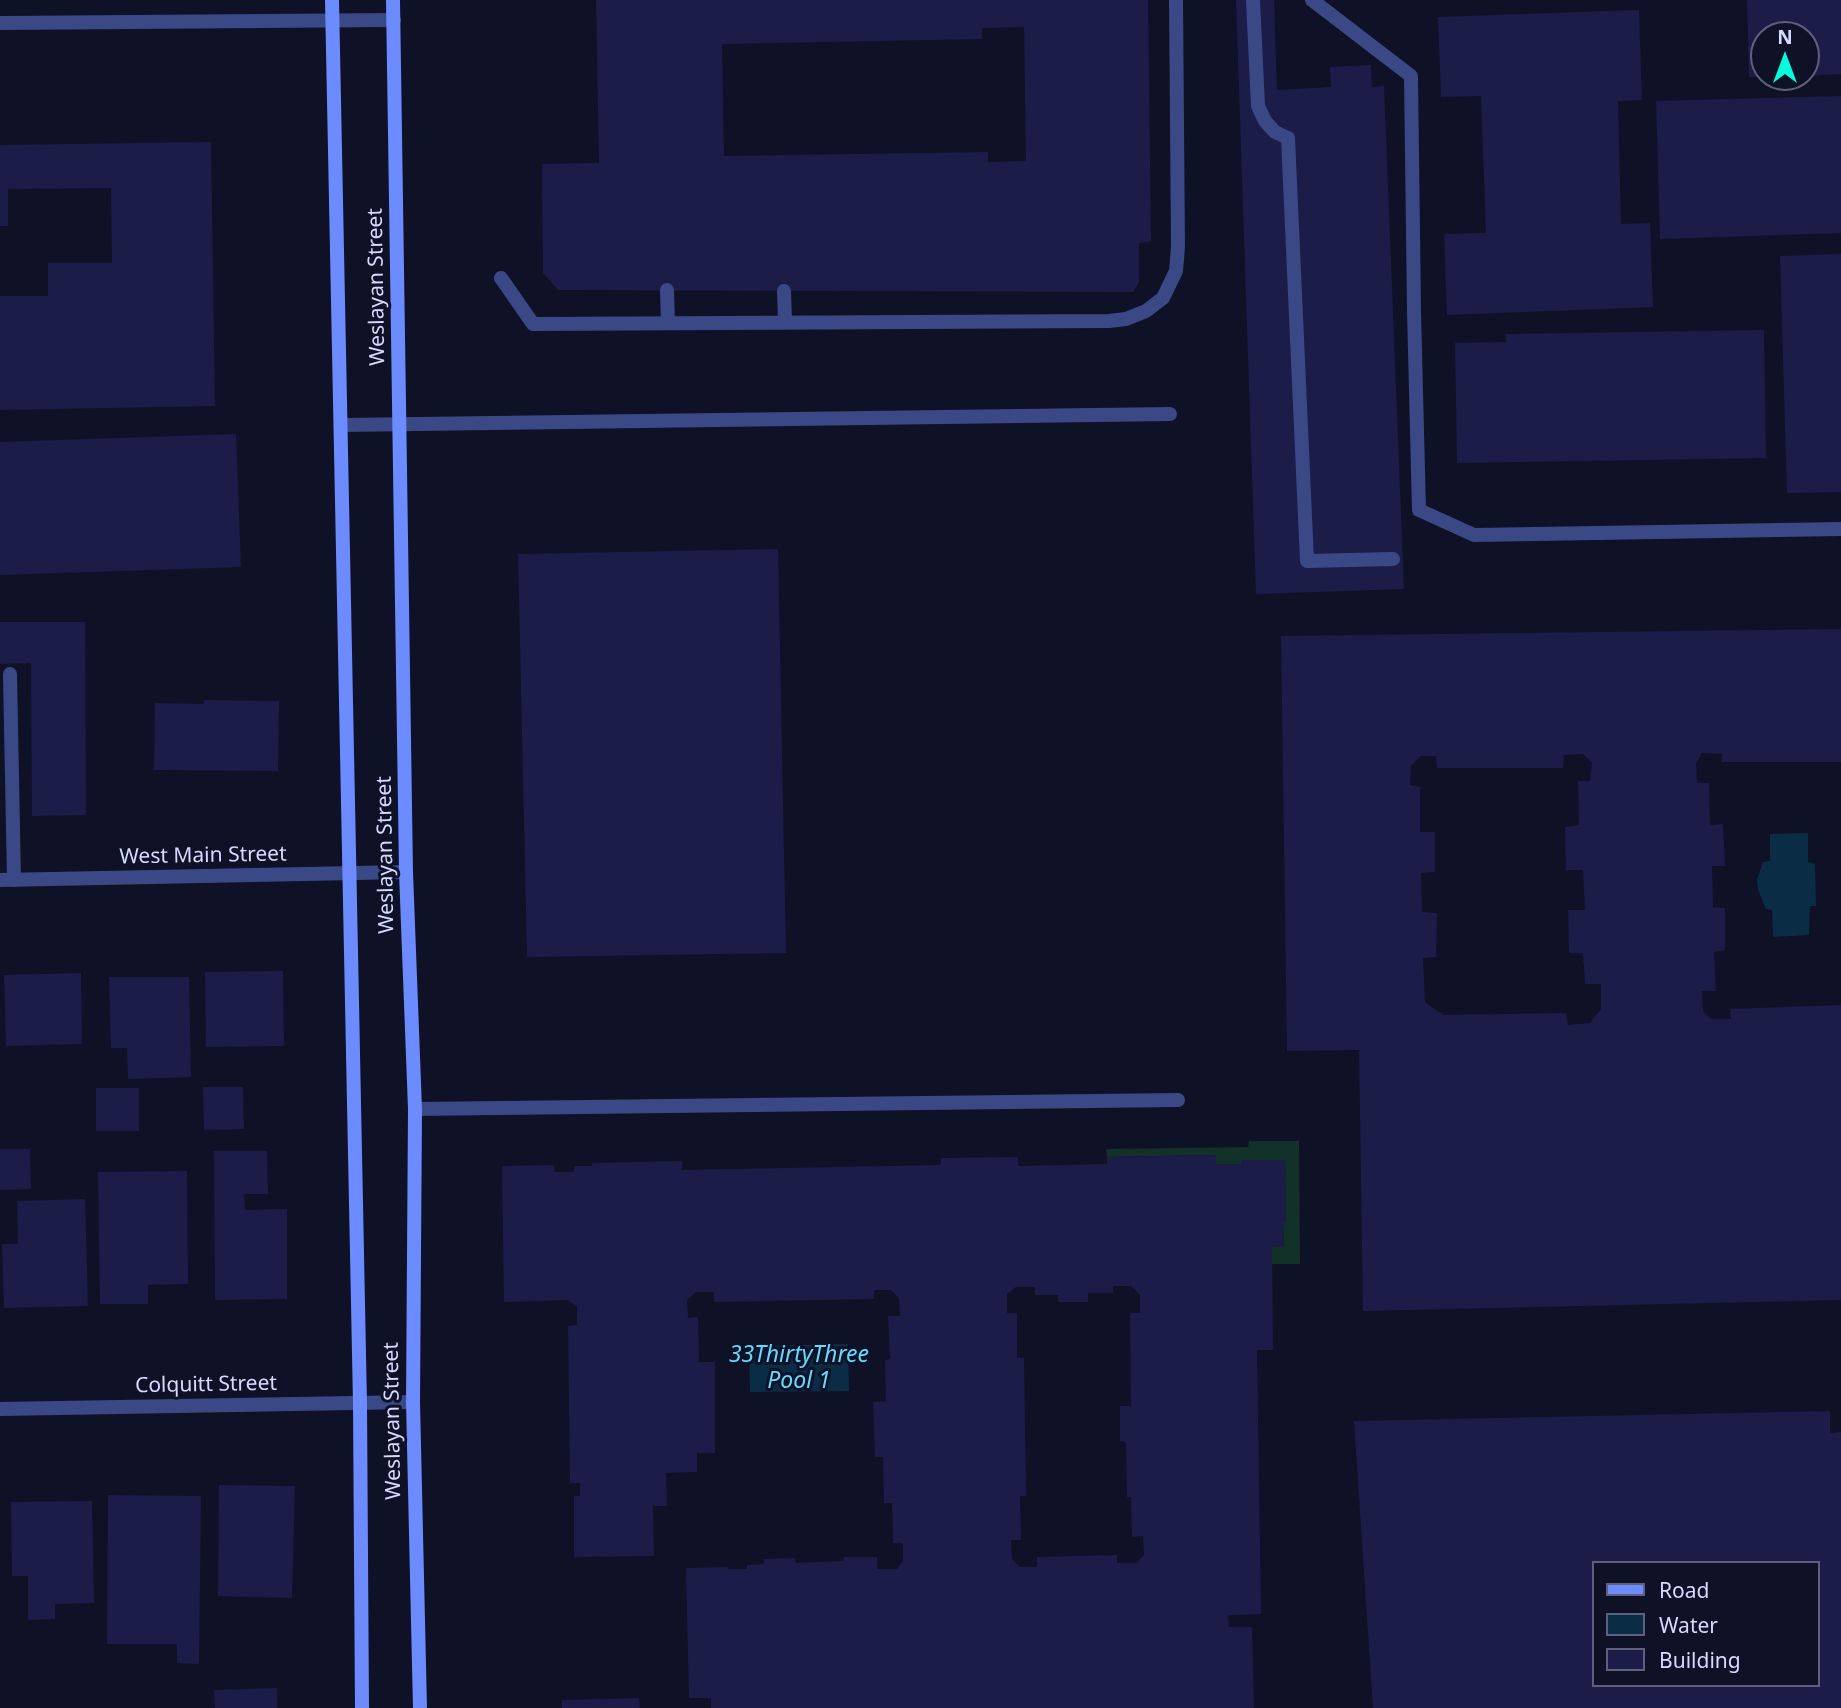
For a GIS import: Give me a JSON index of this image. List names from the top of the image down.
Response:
{
  "streets": {
    "main road": ["Weslayan Street"],
    "street": ["West Main Street", "Colquitt Street"]
  },
  "crossings": [
    ["Weslayan Street", "West Main Street"],
    ["Weslayan Street", "Colquitt Street"]
  ],
  "water": ["33ThirtyThree Pool 1"],
  "legend": ["Road", "Water", "Building"],
  "north": "top"
}
